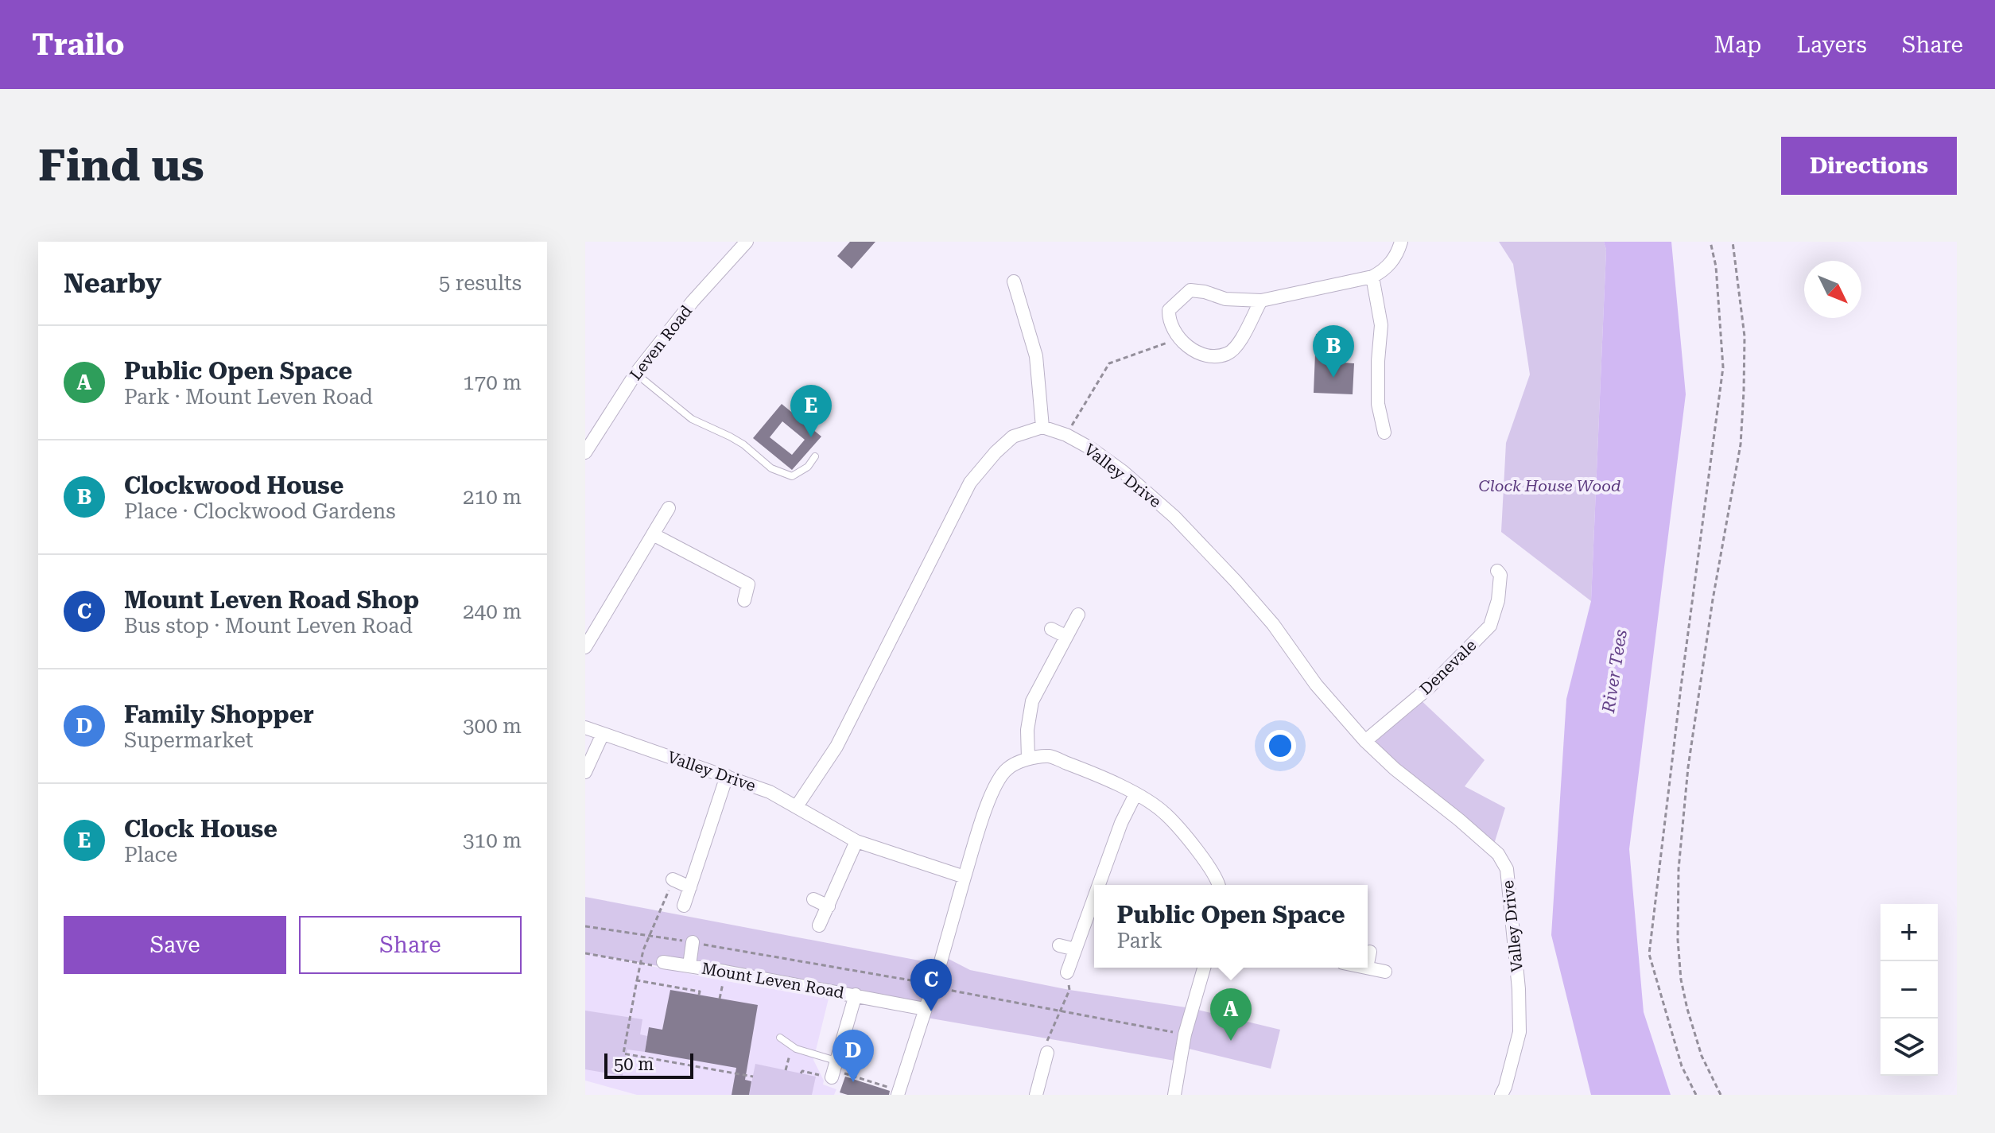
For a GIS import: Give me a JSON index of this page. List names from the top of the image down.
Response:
{
  "streets": {
    "street": [
      "Leven Road",
      "Valley Drive",
      "Denevale",
      "Mount Leven Road"
    ]
  },
  "crossings": [
    ["Valley Drive", "Denevale"]
  ],
  "water": ["River Tees"],
  "parks": ["Clock House Wood"],
  "scale_bar": "50 m",
  "north": "bottom right",
  "page": {
    "header": "Trailo",
    "nav": ["Map", "Layers", "Share"],
    "buttons": [
      "Directions",
      ["Save", "Share"]
    ],
    "title": "Find us",
    "heading": ["Nearby", "5 results"],
    "list": [
      {
        "mark": "A",
        "name": "Public Open Space",
        "note": "Park · Mount Leven Road",
        "value": "170 m"
      },
      {
        "mark": "B",
        "name": "Clockwood House",
        "note": "Place · Clockwood Gardens",
        "value": "210 m"
      },
      {
        "mark": "C",
        "name": "Mount Leven Road Shop",
        "note": "Bus stop · Mount Leven Road",
        "value": "240 m"
      },
      {
        "mark": "D",
        "name": "Family Shopper",
        "note": "Supermarket",
        "value": "300 m"
      },
      {
        "mark": "E",
        "name": "Clock House",
        "note": "Place",
        "value": "310 m"
      }
    ],
    "pins": [
      "B",
      "E",
      "C",
      "A",
      "D"
    ],
    "popup": ["Public Open Space", "Park"],
    "map_buttons": ["+", "−"],
    "scale": "50 m"
  }
}
